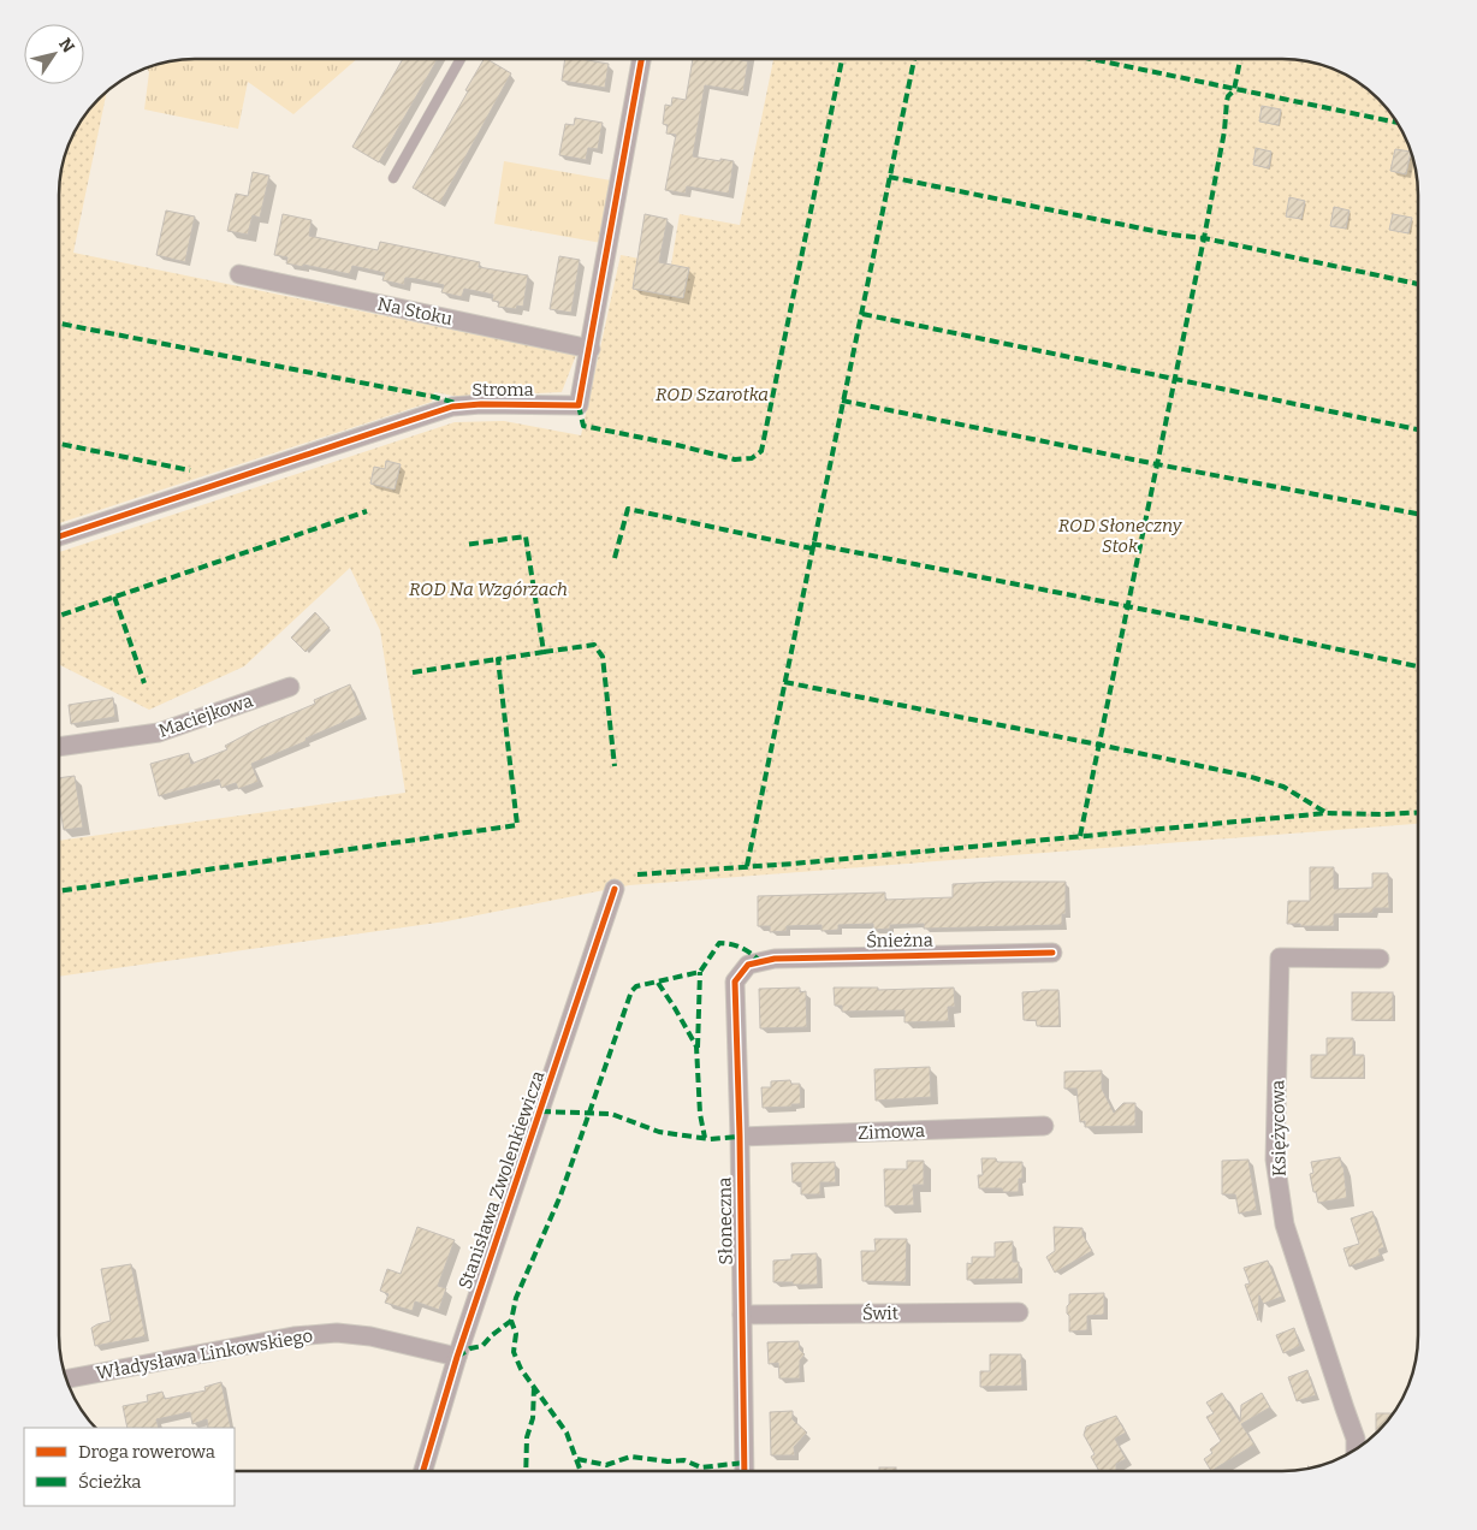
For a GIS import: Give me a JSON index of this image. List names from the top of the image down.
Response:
{
  "streets": {
    "street": [
      "Na Stoku",
      "Stroma",
      "Maciejkowa",
      "Śnieżna",
      "Księżycowa",
      "Zimowa",
      "Stanisława Zwolenkiewicza",
      "Słoneczna",
      "Świt",
      "Władysława Linkowskiego"
    ]
  },
  "crossings": [
    ["Na Stoku", "Stroma"],
    ["Śnieżna", "Słoneczna"],
    ["Zimowa", "Słoneczna"],
    ["Stanisława Zwolenkiewicza", "Władysława Linkowskiego"],
    ["Słoneczna", "Świt"]
  ],
  "parks": ["ROD Szarotka", "ROD Słoneczny Stok", "ROD Na Wzgórzach"],
  "legend": ["Droga rowerowa", "Ścieżka"],
  "north": "top right"
}
